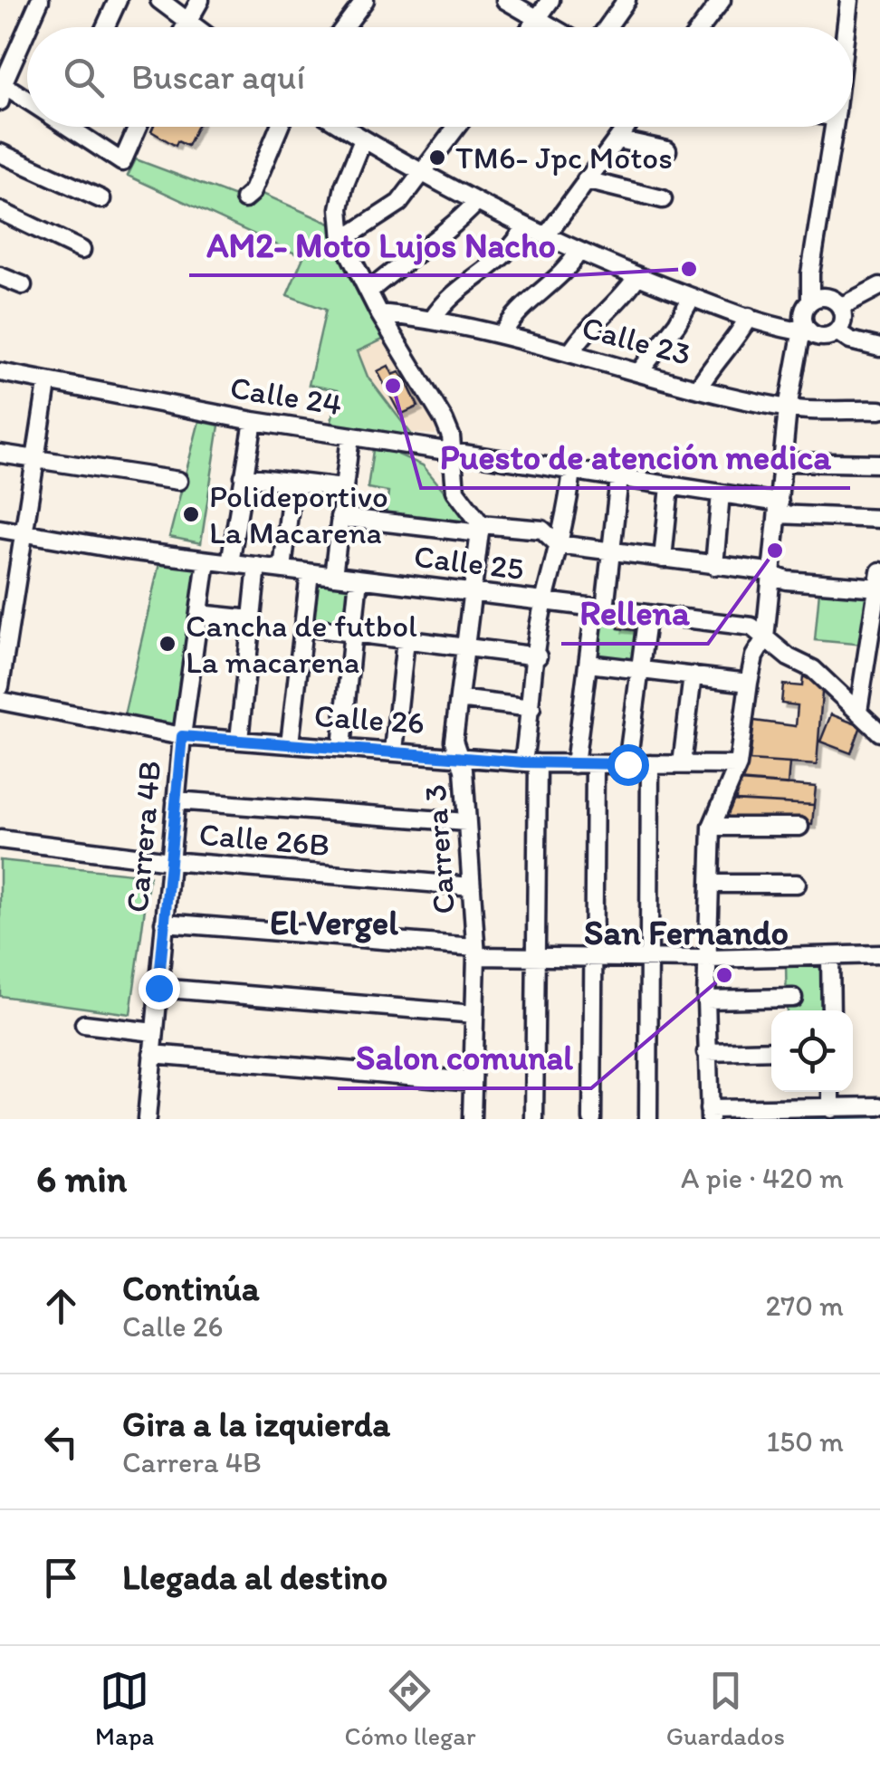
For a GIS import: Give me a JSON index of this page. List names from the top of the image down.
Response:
{
  "streets": {
    "street": [
      "Calle 23",
      "Calle 24",
      "Calle 25",
      "Calle 26",
      "Carrera 4B",
      "Calle 26B",
      "Carrera 3"
    ]
  },
  "crossings": [
    ["Calle 25", "Carrera 4B"],
    ["Calle 25", "Carrera 3"],
    ["Calle 26", "Carrera 4B"],
    ["Calle 26", "Carrera 3"],
    ["Carrera 4B", "Calle 26B"],
    ["Calle 26B", "Carrera 3"]
  ],
  "districts": ["El Vergel", "San Fernando"],
  "places": [
    "TM6- Jpc Motos",
    "AM2- Moto Lujos Nacho",
    "Puesto de atención medica",
    "Polideportivo La Macarena",
    "Rellena",
    "Cancha de futbol La macarena",
    "Salon comunal"
  ],
  "page": {
    "search": "Buscar aquí",
    "heading": ["6 min", "A pie · 420 m"],
    "list": [
      ["Continúa", "Calle 26", "270 m"],
      ["Gira a la izquierda", "Carrera 4B", "150 m"],
      "Llegada al destino"
    ],
    "nav": ["Mapa", "Cómo llegar", "Guardados"]
  }
}
